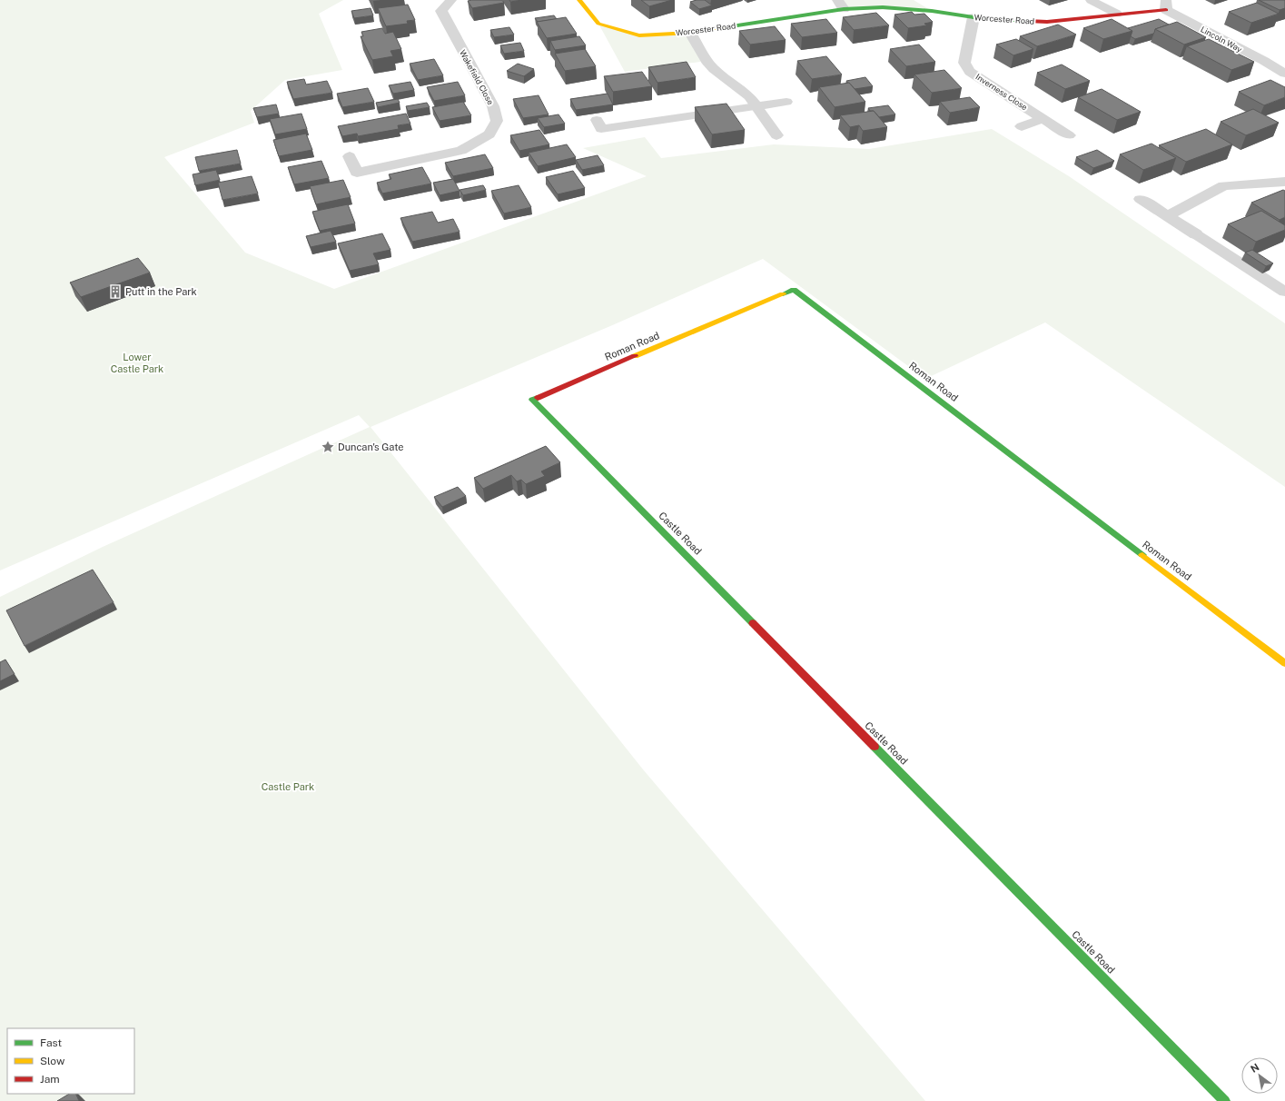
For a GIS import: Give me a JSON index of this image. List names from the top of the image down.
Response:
{
  "streets": {
    "street": [
      "Worcester Road",
      "Lincoln Way",
      "Wakefield Close",
      "Inverness Close",
      "Roman Road",
      "Castle Road"
    ]
  },
  "crossings": [
    ["Worcester Road", "Lincoln Way"],
    ["Worcester Road", "Inverness Close"],
    ["Roman Road", "Castle Road"]
  ],
  "parks": ["Lower Castle Park", "Castle Park"],
  "places": {
    "building": ["Putt in the Park"],
    "place": ["Duncan's Gate"]
  },
  "legend": ["Fast", "Slow", "Jam"],
  "north": "top left"
}
